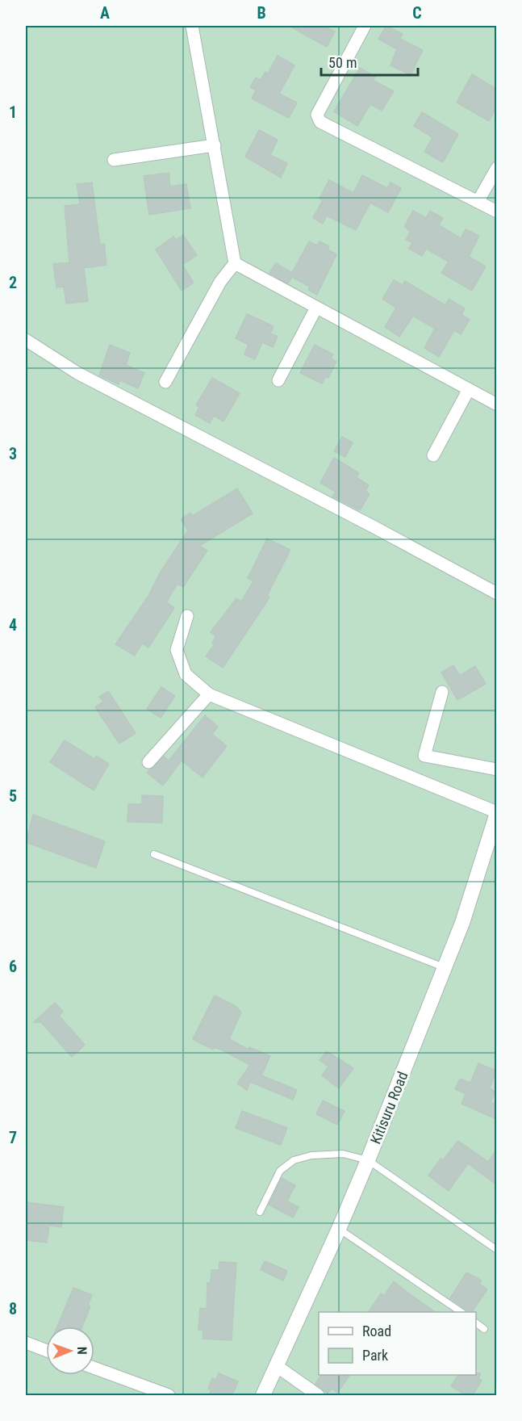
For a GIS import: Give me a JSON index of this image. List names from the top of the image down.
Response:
{
  "streets": {
    "street": ["Kitisuru Road"]
  },
  "legend": ["Road", "Park"],
  "scale_bar": "50 m",
  "north": "right",
  "grid": {
    "columns": ["A", "B", "C"],
    "rows": [
      "1",
      "2",
      "3",
      "4",
      "5",
      "6",
      "7",
      "8"
    ]
  }
}
